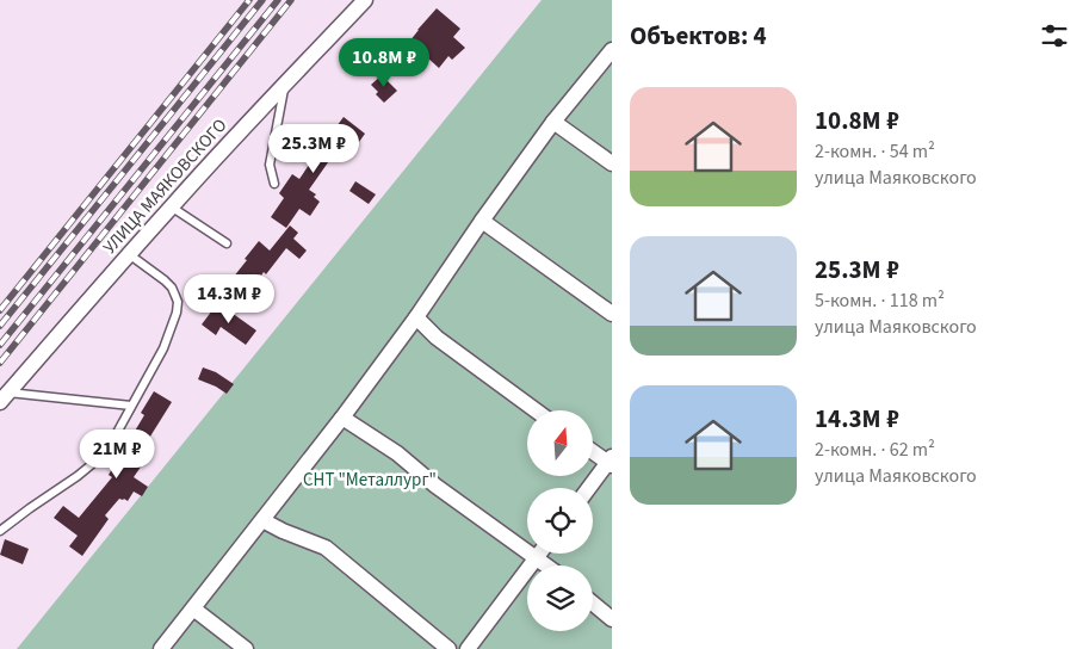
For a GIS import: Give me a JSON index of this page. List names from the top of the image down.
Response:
{
  "streets": {
    "street": ["УЛИЦА МАЯКОВСКОГО"]
  },
  "parks": ["СНТ \"Металлург\""],
  "north": "top",
  "page": {
    "heading": "Объектов: 4",
    "price": [
      "10.8M ₽",
      "25.3M ₽",
      "14.3M ₽",
      "21M ₽"
    ],
    "list": [
      {
        "name": "10.8M ₽",
        "note": "2-комн. · 54 m² · улица Маяковского"
      },
      {
        "name": "25.3M ₽",
        "note": "5-комн. · 118 m² · улица Маяковского"
      },
      {
        "name": "14.3M ₽",
        "note": "2-комн. · 62 m² · улица Маяковского"
      }
    ]
  }
}
